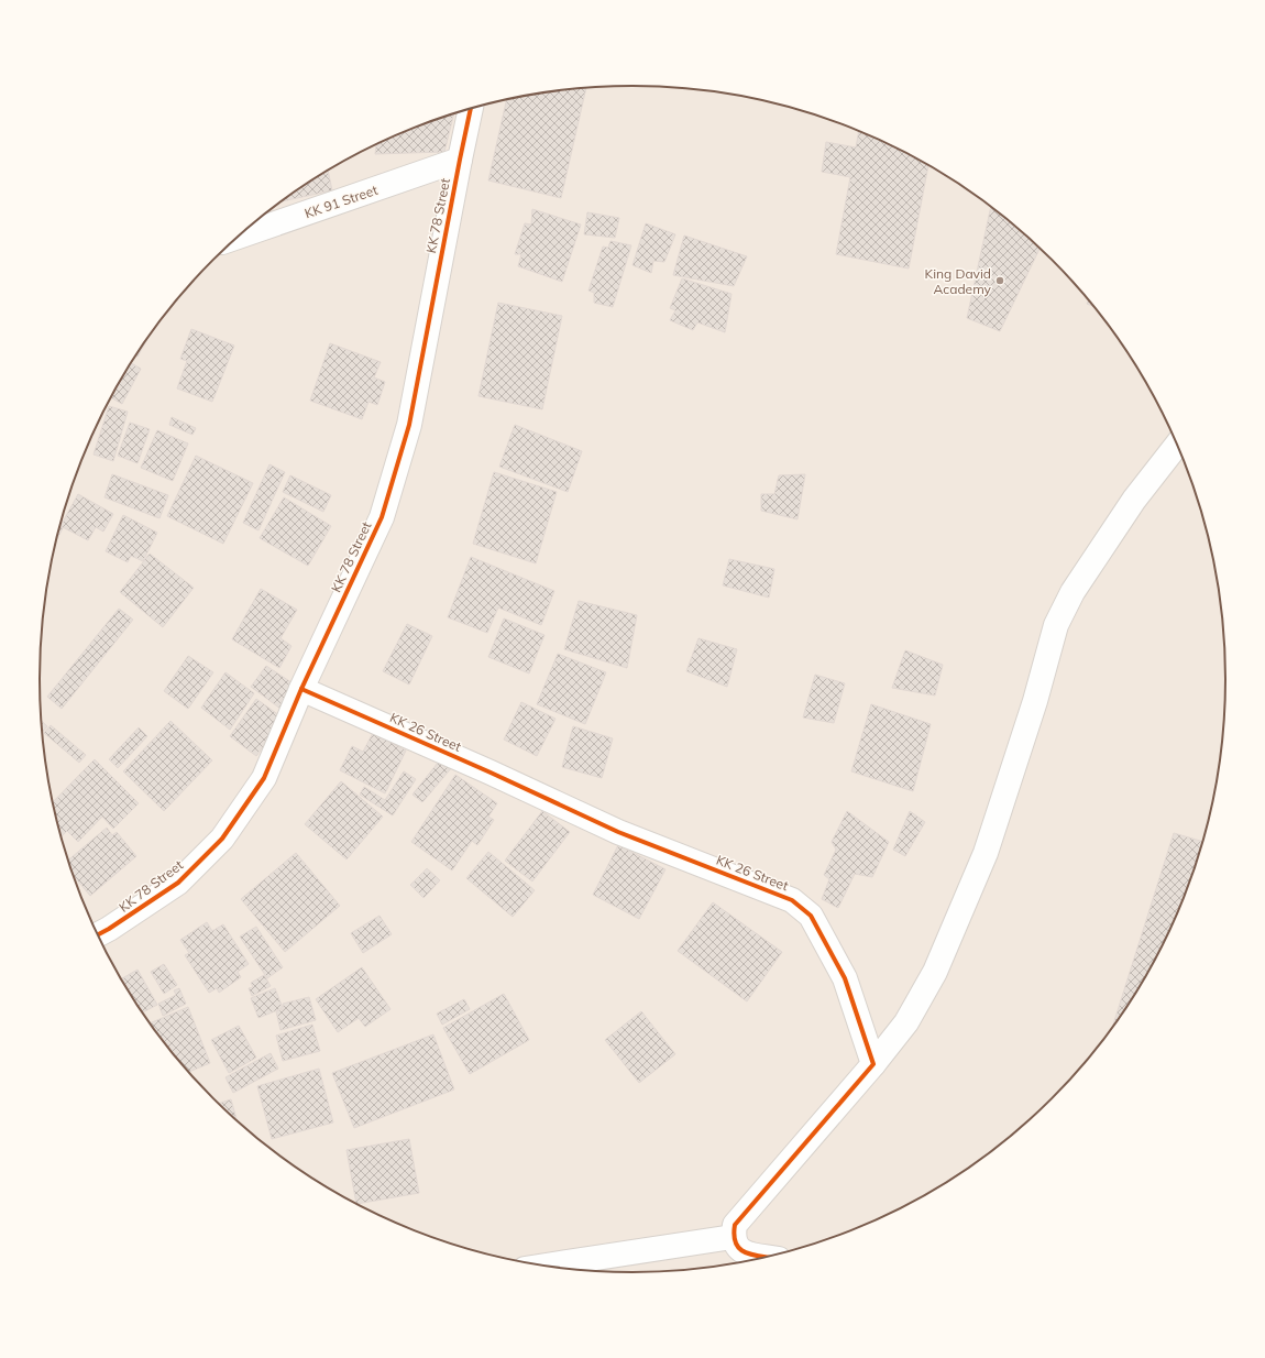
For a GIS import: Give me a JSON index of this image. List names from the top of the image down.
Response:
{
  "streets": {
    "street": ["KK 91 Street", "KK 78 Street", "KK 26 Street"]
  },
  "crossings": [
    ["KK 91 Street", "KK 78 Street"],
    ["KK 78 Street", "KK 26 Street"]
  ],
  "places": ["King David Academy"]
}
